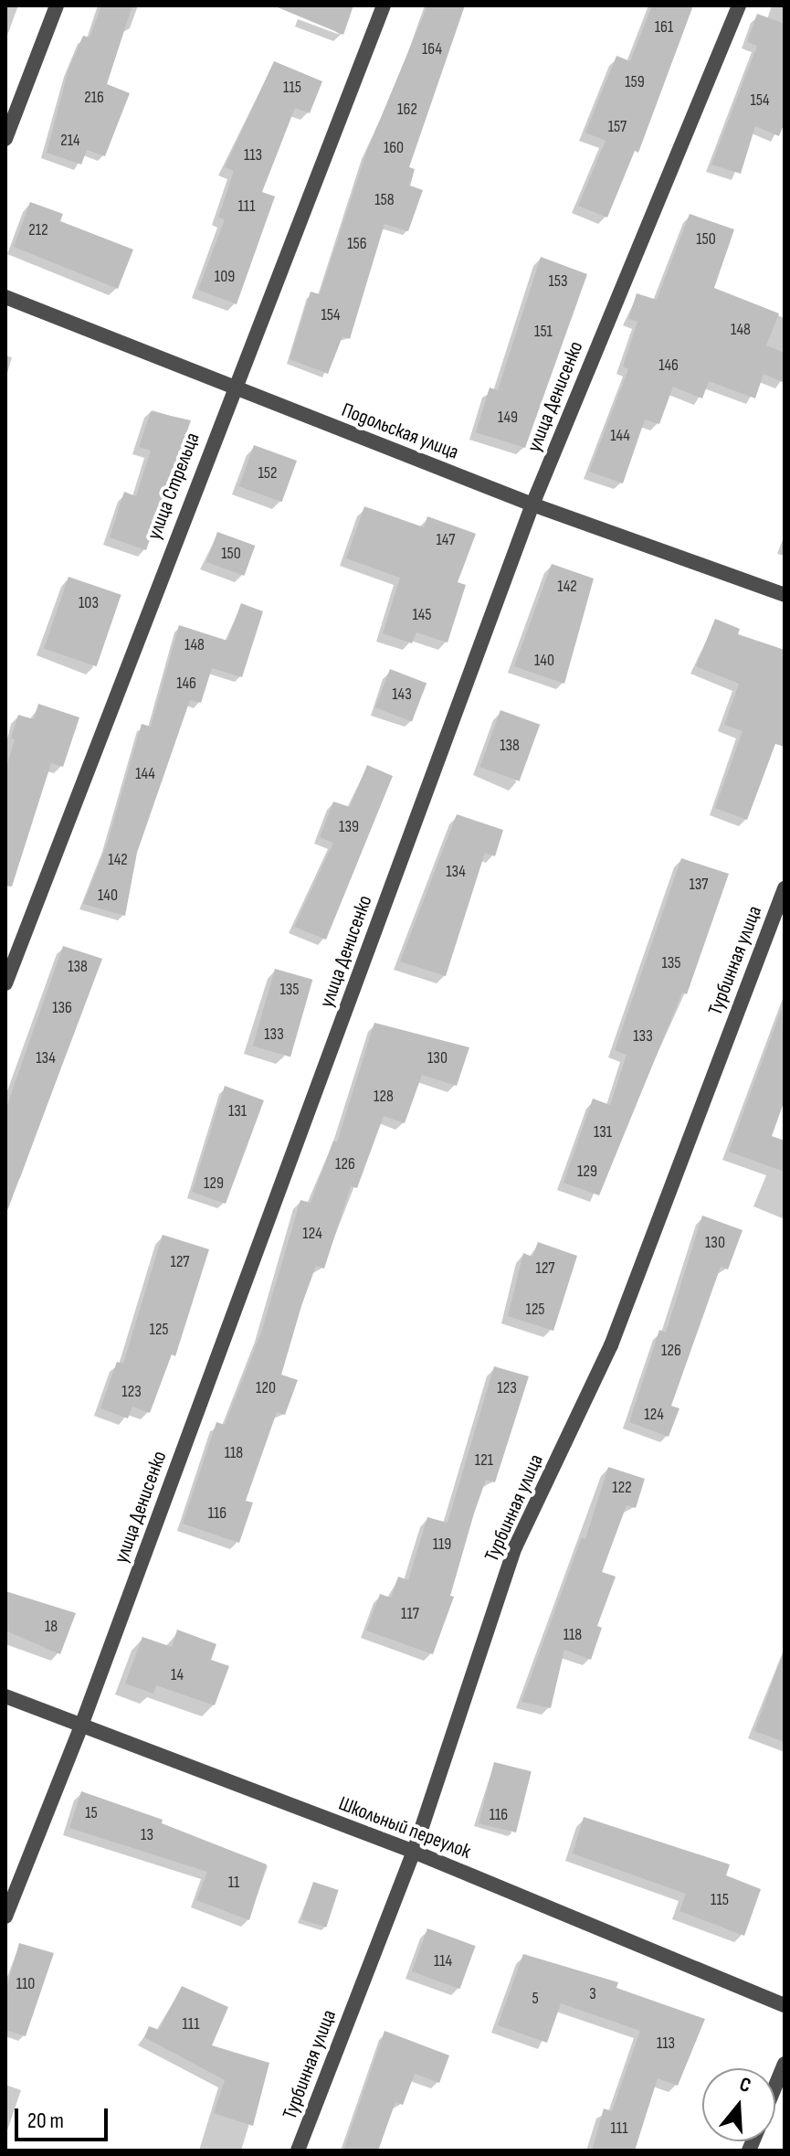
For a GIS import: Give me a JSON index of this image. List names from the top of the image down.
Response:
{
  "streets": {
    "street": [
      "улица Денисенко",
      "Подольская улица",
      "улица Стрельца",
      "Турбинная улица",
      "Школьный переулок"
    ]
  },
  "crossings": [
    ["улица Денисенко", "Подольская улица"],
    ["улица Денисенко", "Школьный переулок"],
    ["Подольская улица", "улица Стрельца"],
    ["Турбинная улица", "Школьный переулок"]
  ],
  "house_numbers": [
    "161",
    "164",
    "159",
    "115",
    "216",
    "154",
    "162",
    "157",
    "214",
    "160",
    "113",
    "158",
    "111",
    "212",
    "150",
    "156",
    "109",
    "153",
    "154",
    "148",
    "151",
    "146",
    "149",
    "144",
    "152",
    "147",
    "150",
    "142",
    "103",
    "145",
    "148",
    "140",
    "146",
    "143",
    "138",
    "144",
    "139",
    "142",
    "134",
    "137",
    "140",
    "135",
    "138",
    "135",
    "136",
    "133",
    "133",
    "134",
    "130",
    "128",
    "131",
    "131",
    "126",
    "129",
    "129",
    "124",
    "130",
    "127",
    "127",
    "125",
    "125",
    "126",
    "120",
    "123",
    "123",
    "124",
    "118",
    "121",
    "122",
    "116",
    "119",
    "117",
    "18",
    "118",
    "14",
    "15",
    "116",
    "13",
    "11",
    "115",
    "114",
    "110",
    "3",
    "5",
    "111",
    "113",
    "111"
  ],
  "scale_bar": "20 m",
  "north": "top"
}
